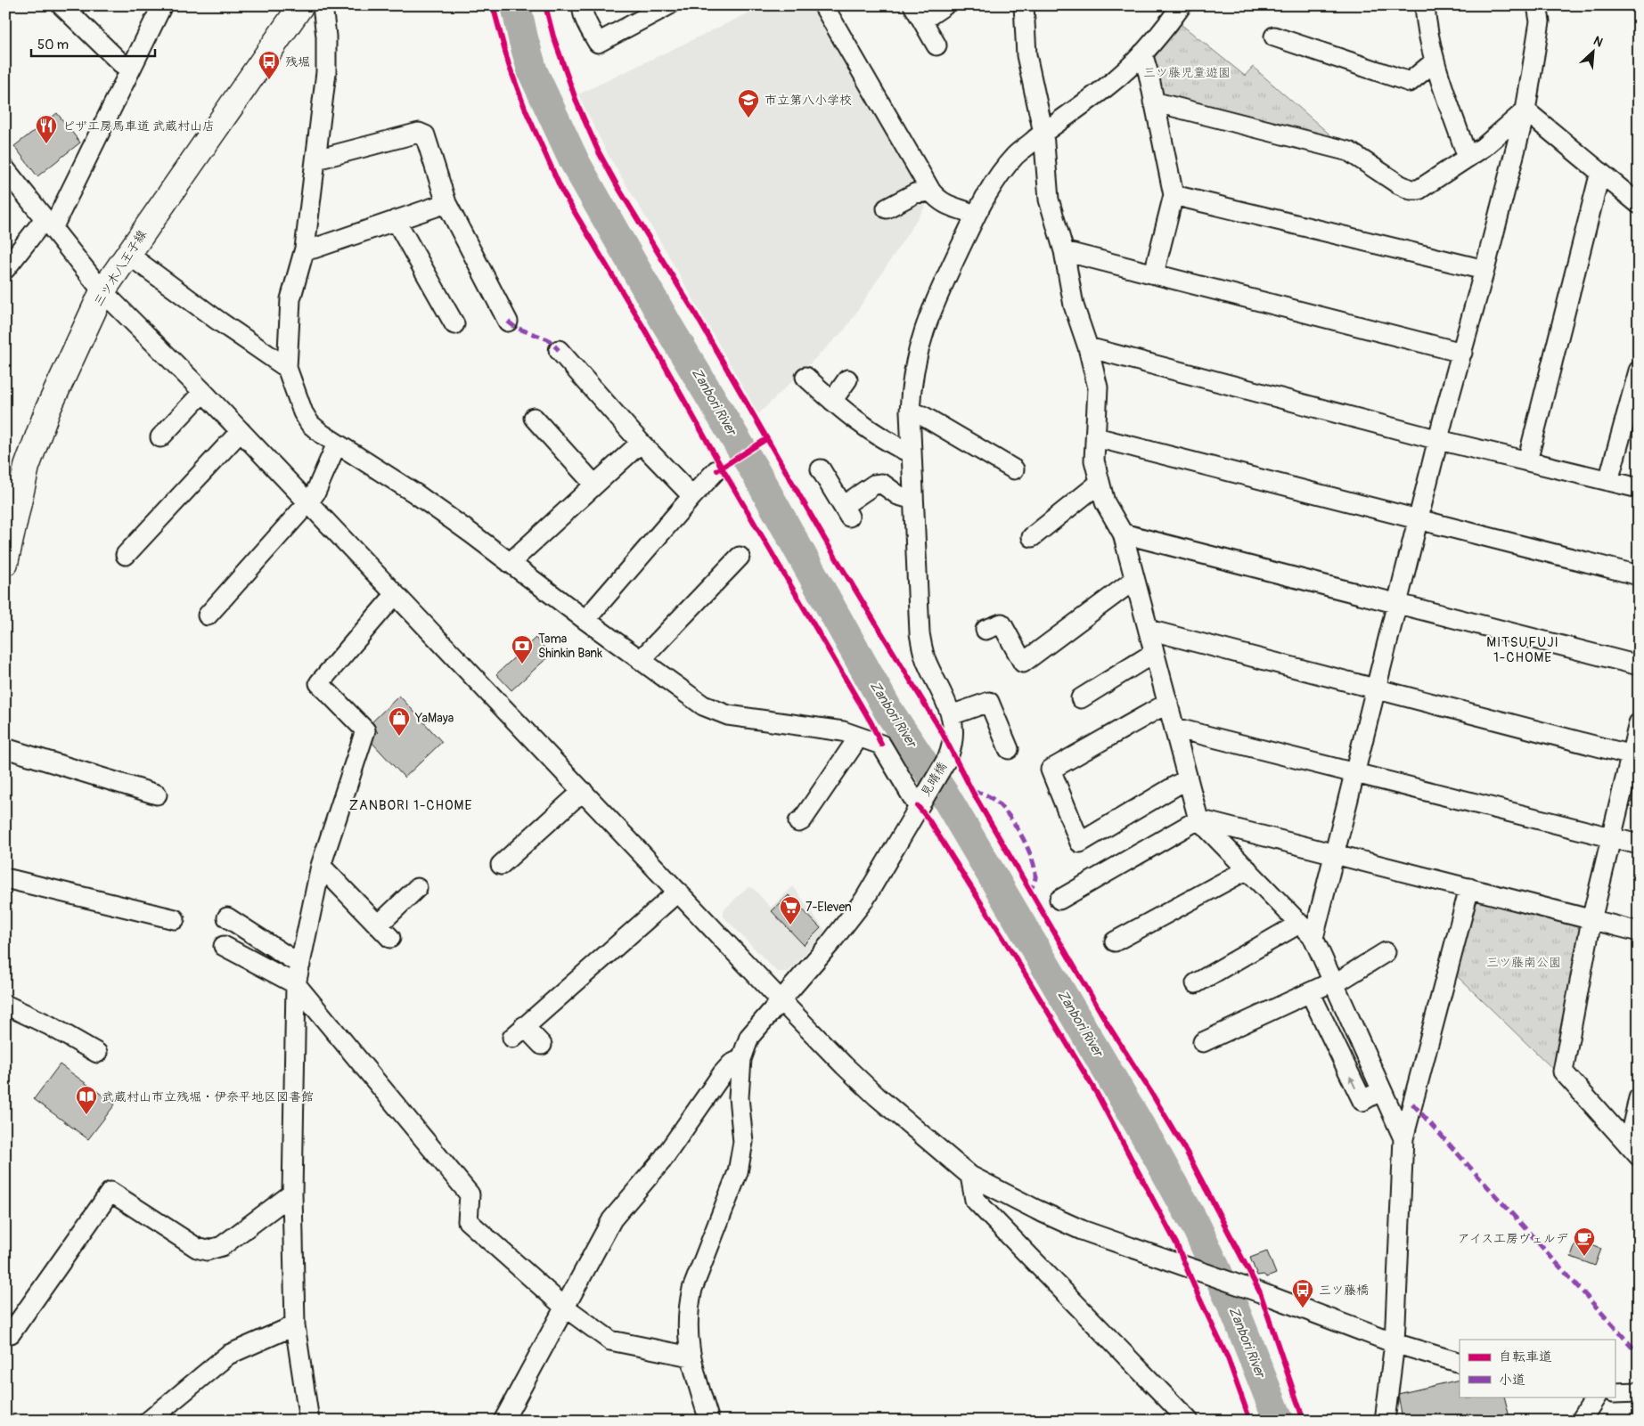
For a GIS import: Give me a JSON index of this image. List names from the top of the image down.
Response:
{
  "streets": {
    "main road": ["三ツ木八王子線"],
    "street": ["見晴橋"]
  },
  "districts": ["MITSUFUJI 1-CHOME", "ZANBORI 1-CHOME"],
  "water": ["Zanbori River"],
  "parks": ["三ツ藤児童遊園", "三ツ藤南公園"],
  "places": {
    "bus stop": ["残堀", "三ツ藤橋"],
    "school or university": ["市立第八小学校"],
    "restaurant": ["ピザ工房馬車道 武蔵村山店"],
    "bank": ["Tama Shinkin Bank"],
    "shop": ["YaMaya"],
    "supermarket": ["7-Eleven"],
    "library": ["武蔵村山市立残堀・伊奈平地区図書館"],
    "cafe": ["アイス工房ヴェルデ"]
  },
  "legend": ["自転車道", "小道"],
  "scale_bar": "50 m",
  "north": "top right"
}
